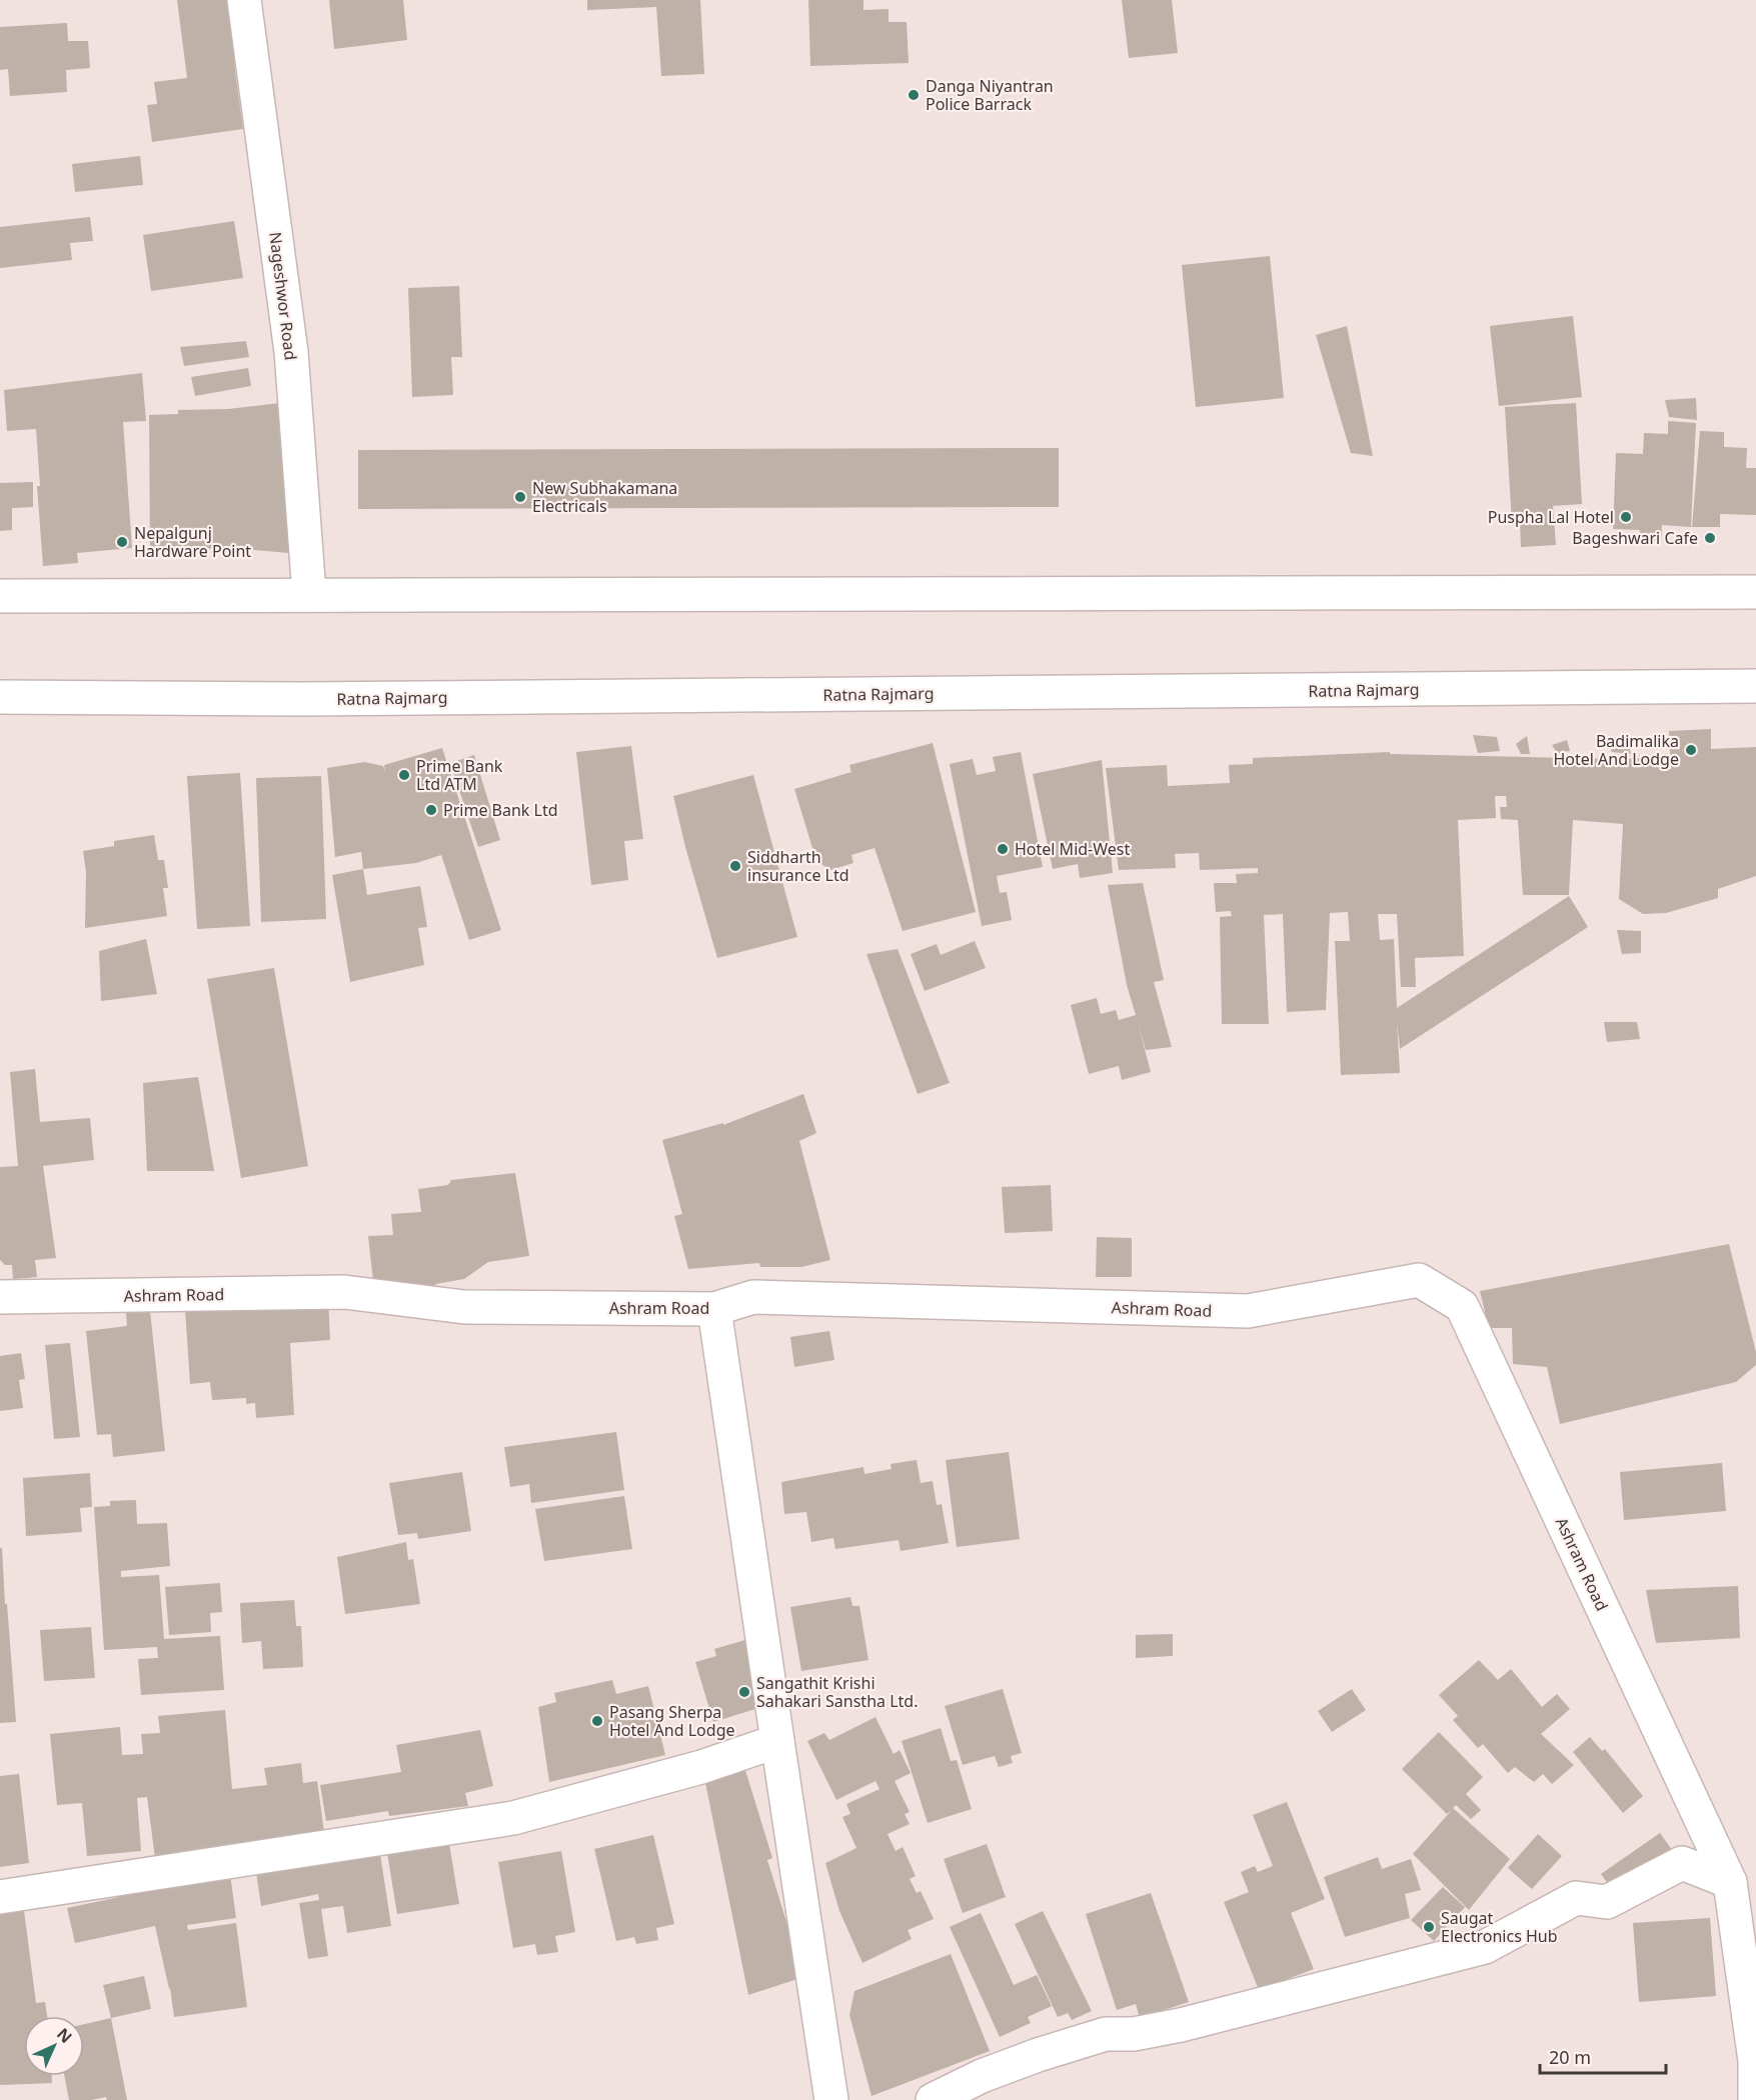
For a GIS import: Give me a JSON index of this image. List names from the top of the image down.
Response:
{
  "streets": {
    "main road": ["Nageshwor Road", "Ratna Rajmarg", "Ashram Road"]
  },
  "places": [
    "Danga Niyantran Police Barrack",
    "New Subhakamana Electricals",
    "Puspha Lal Hotel",
    "Bageshwari Cafe",
    "Nepalgunj Hardware Point",
    "Badimalika Hotel And Lodge",
    "Prime Bank Ltd ATM",
    "Prime Bank Ltd",
    "Hotel Mid-West",
    "Siddharth insurance Ltd",
    "Sangathit Krishi Sahakari Sanstha Ltd.",
    "Pasang Sherpa Hotel And Lodge",
    "Saugat Electronics Hub"
  ],
  "scale_bar": "20 m",
  "north": "top right"
}
